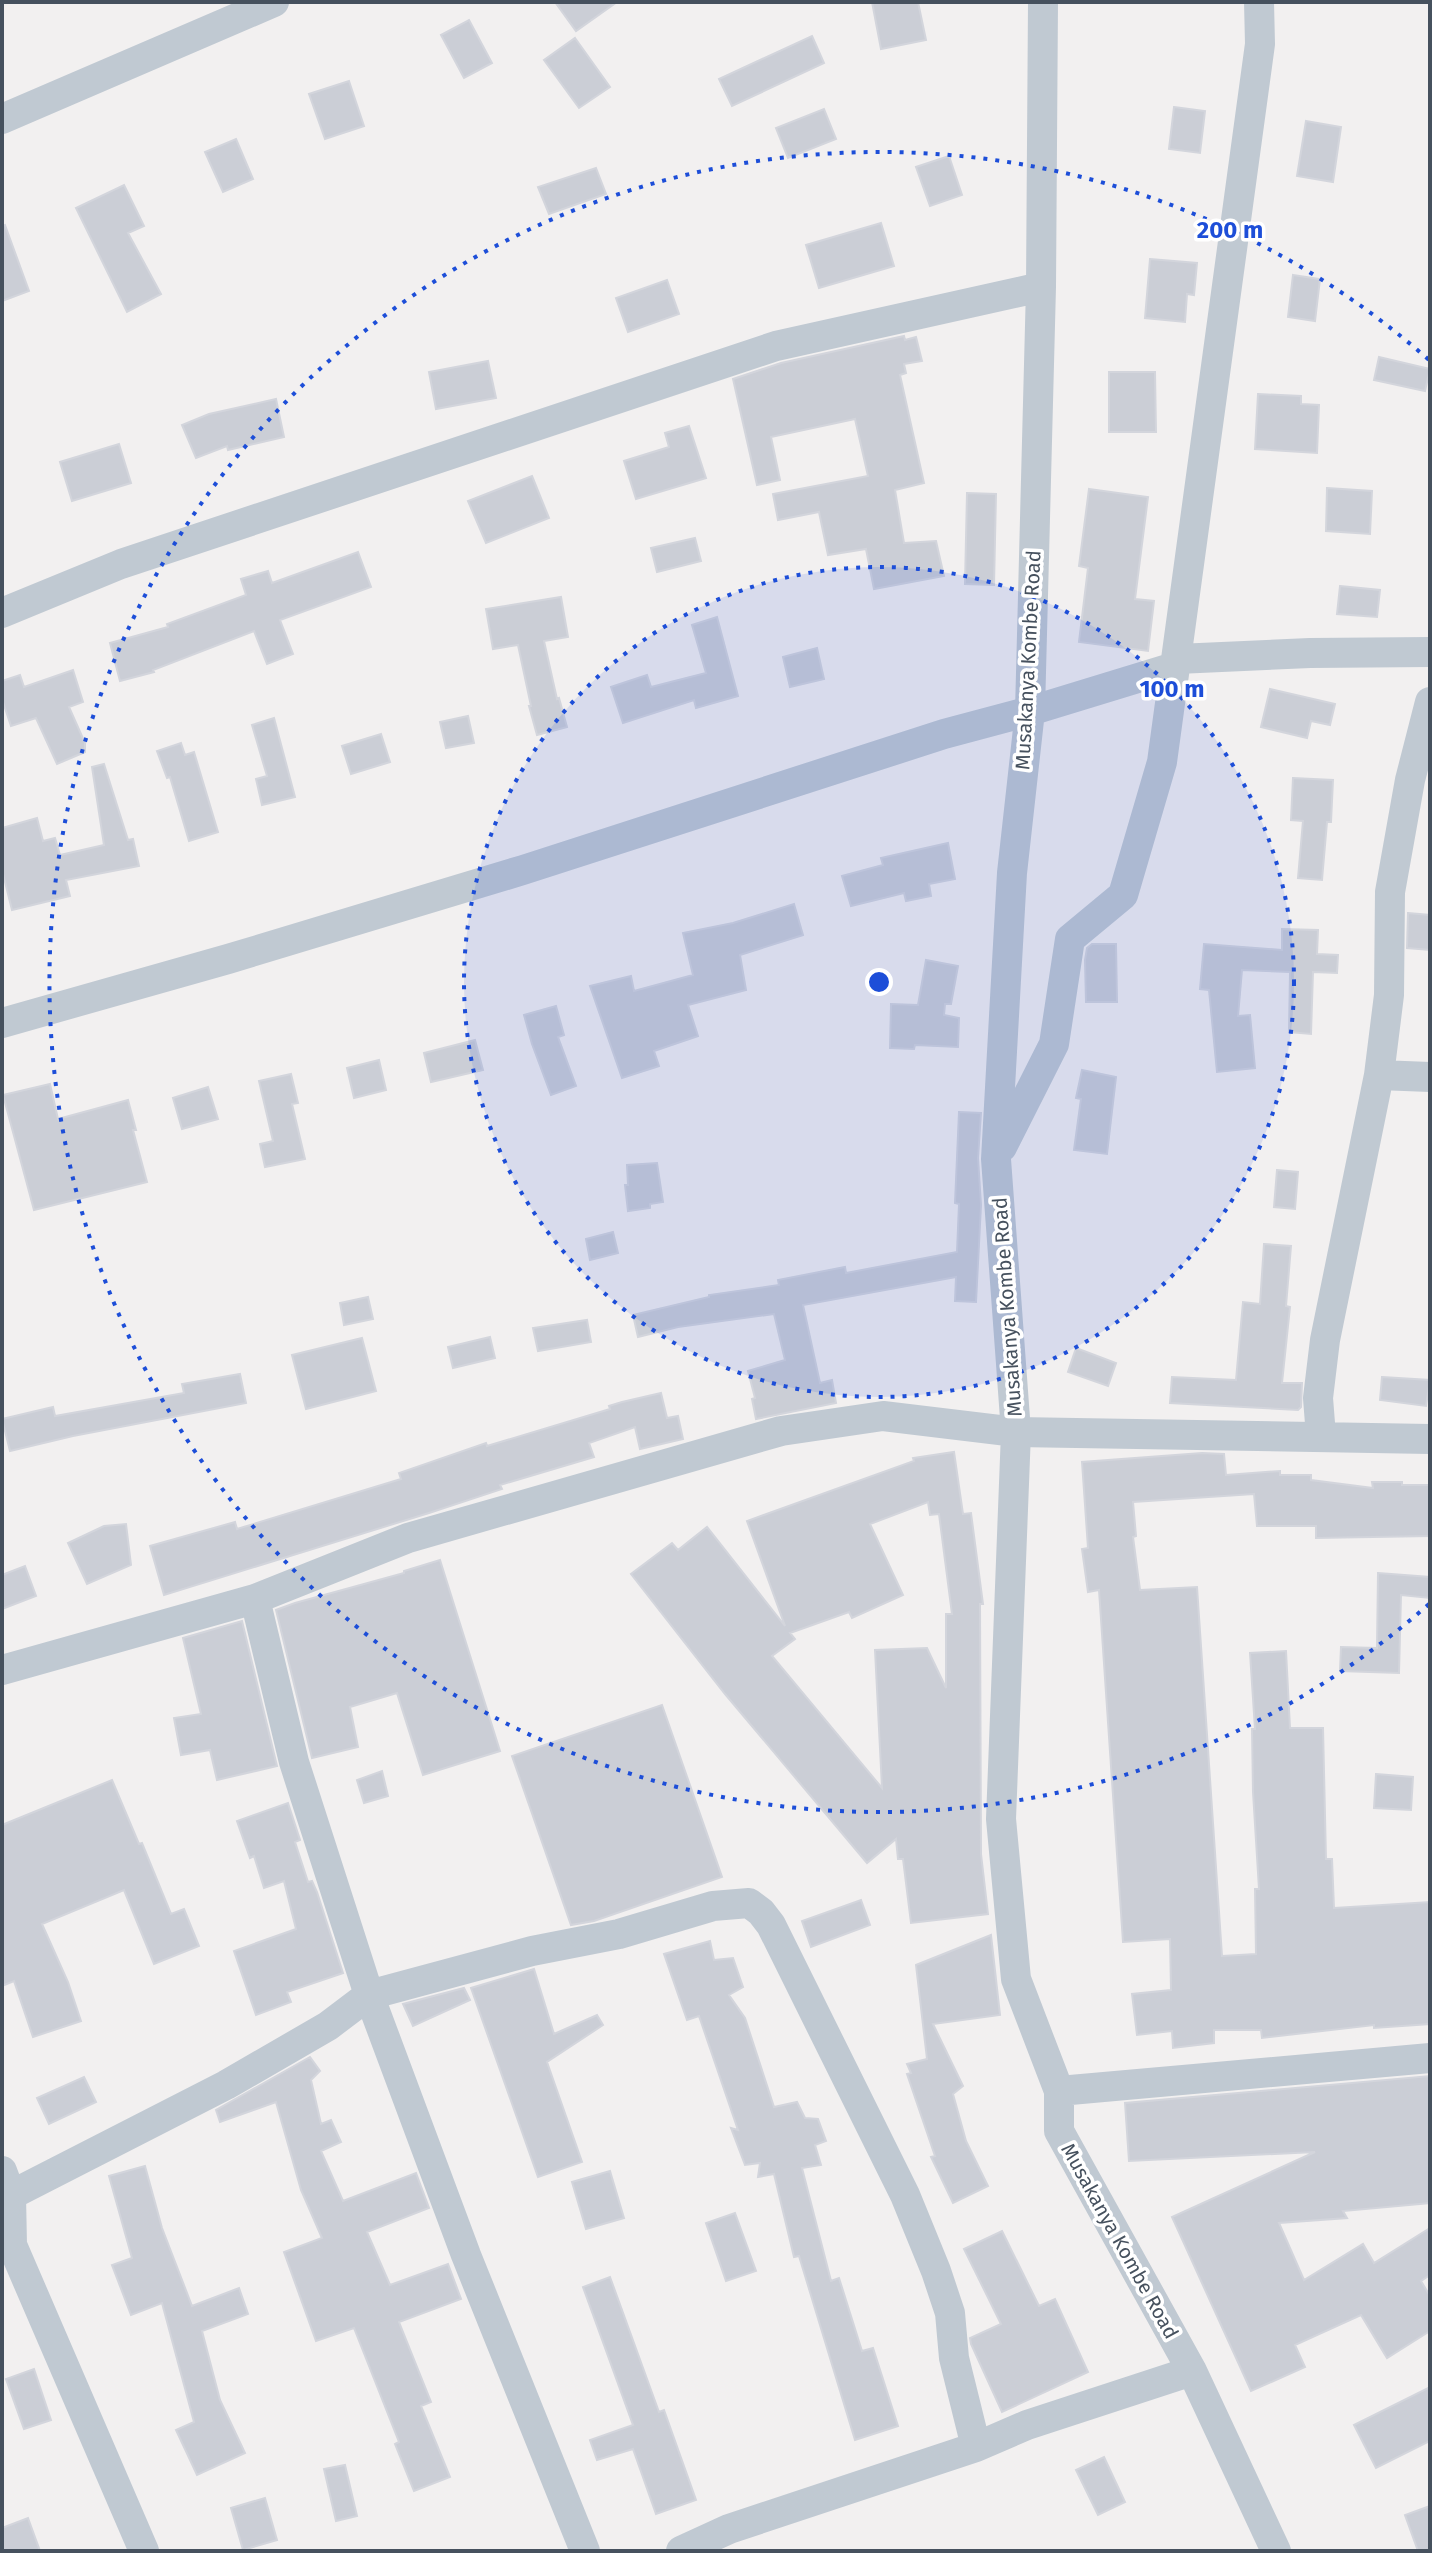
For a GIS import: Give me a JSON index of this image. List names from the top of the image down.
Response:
{
  "streets": {
    "street": ["Musakanya Kombe Road"]
  },
  "rings": ["200 m", "100 m"]
}
